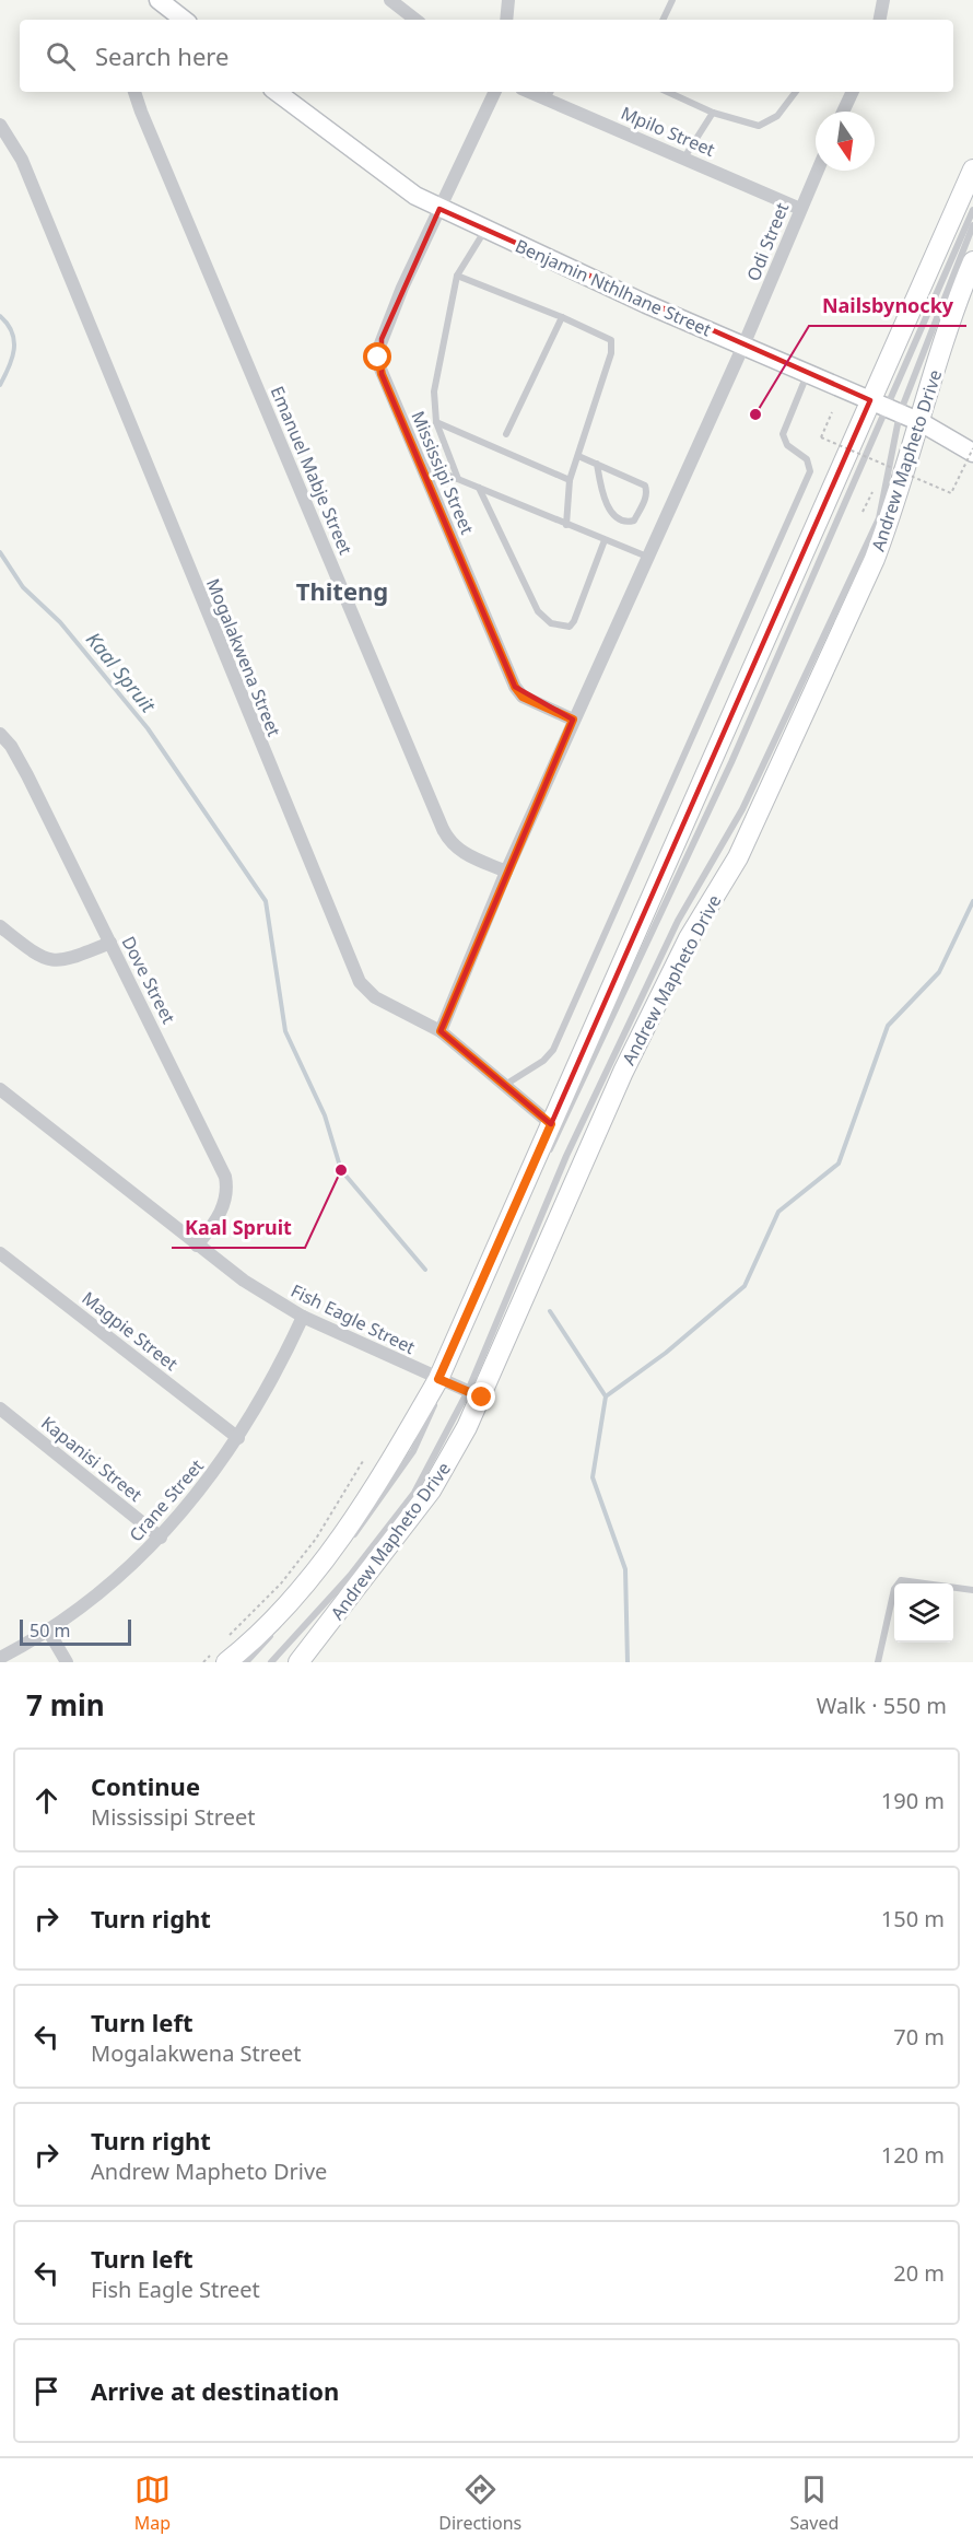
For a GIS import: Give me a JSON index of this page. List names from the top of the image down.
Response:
{
  "streets": {
    "main road": ["Andrew Mapheto Drive"],
    "street": [
      "Mpilo Street",
      "Odi Street",
      "Benjamin Nthlhane Street",
      "Emanuel Mabje Street",
      "Mississipi Street",
      "Mogalakwena Street",
      "Dove Street",
      "Fish Eagle Street",
      "Magpie Street",
      "Kapanisi Street",
      "Crane Street"
    ]
  },
  "crossings": [
    ["Mpilo Street", "Odi Street"],
    ["Odi Street", "Benjamin Nthlhane Street"],
    ["Odi Street", "Emanuel Mabje Street"],
    ["Odi Street", "Mississipi Street"],
    ["Odi Street", "Mogalakwena Street"],
    ["Benjamin Nthlhane Street", "Andrew Mapheto Drive"],
    ["Benjamin Nthlhane Street", "Mississipi Street"],
    ["Andrew Mapheto Drive", "Fish Eagle Street"],
    ["Dove Street", "Fish Eagle Street"],
    ["Fish Eagle Street", "Crane Street"],
    ["Magpie Street", "Crane Street"],
    ["Kapanisi Street", "Crane Street"]
  ],
  "districts": ["Thiteng"],
  "water": ["Kaal Spruit"],
  "places": ["Nailsbynocky", "Kaal Spruit"],
  "scale_bar": "50 m",
  "north": "bottom",
  "page": {
    "search": "Search here",
    "scale": "50 m",
    "heading": ["7 min", "Walk · 550 m"],
    "list": [
      ["Continue", "Mississipi Street", "190 m"],
      ["Turn right", "150 m"],
      ["Turn left", "Mogalakwena Street", "70 m"],
      ["Turn right", "Andrew Mapheto Drive", "120 m"],
      ["Turn left", "Fish Eagle Street", "20 m"],
      "Arrive at destination"
    ],
    "nav": ["Map", "Directions", "Saved"]
  }
}
